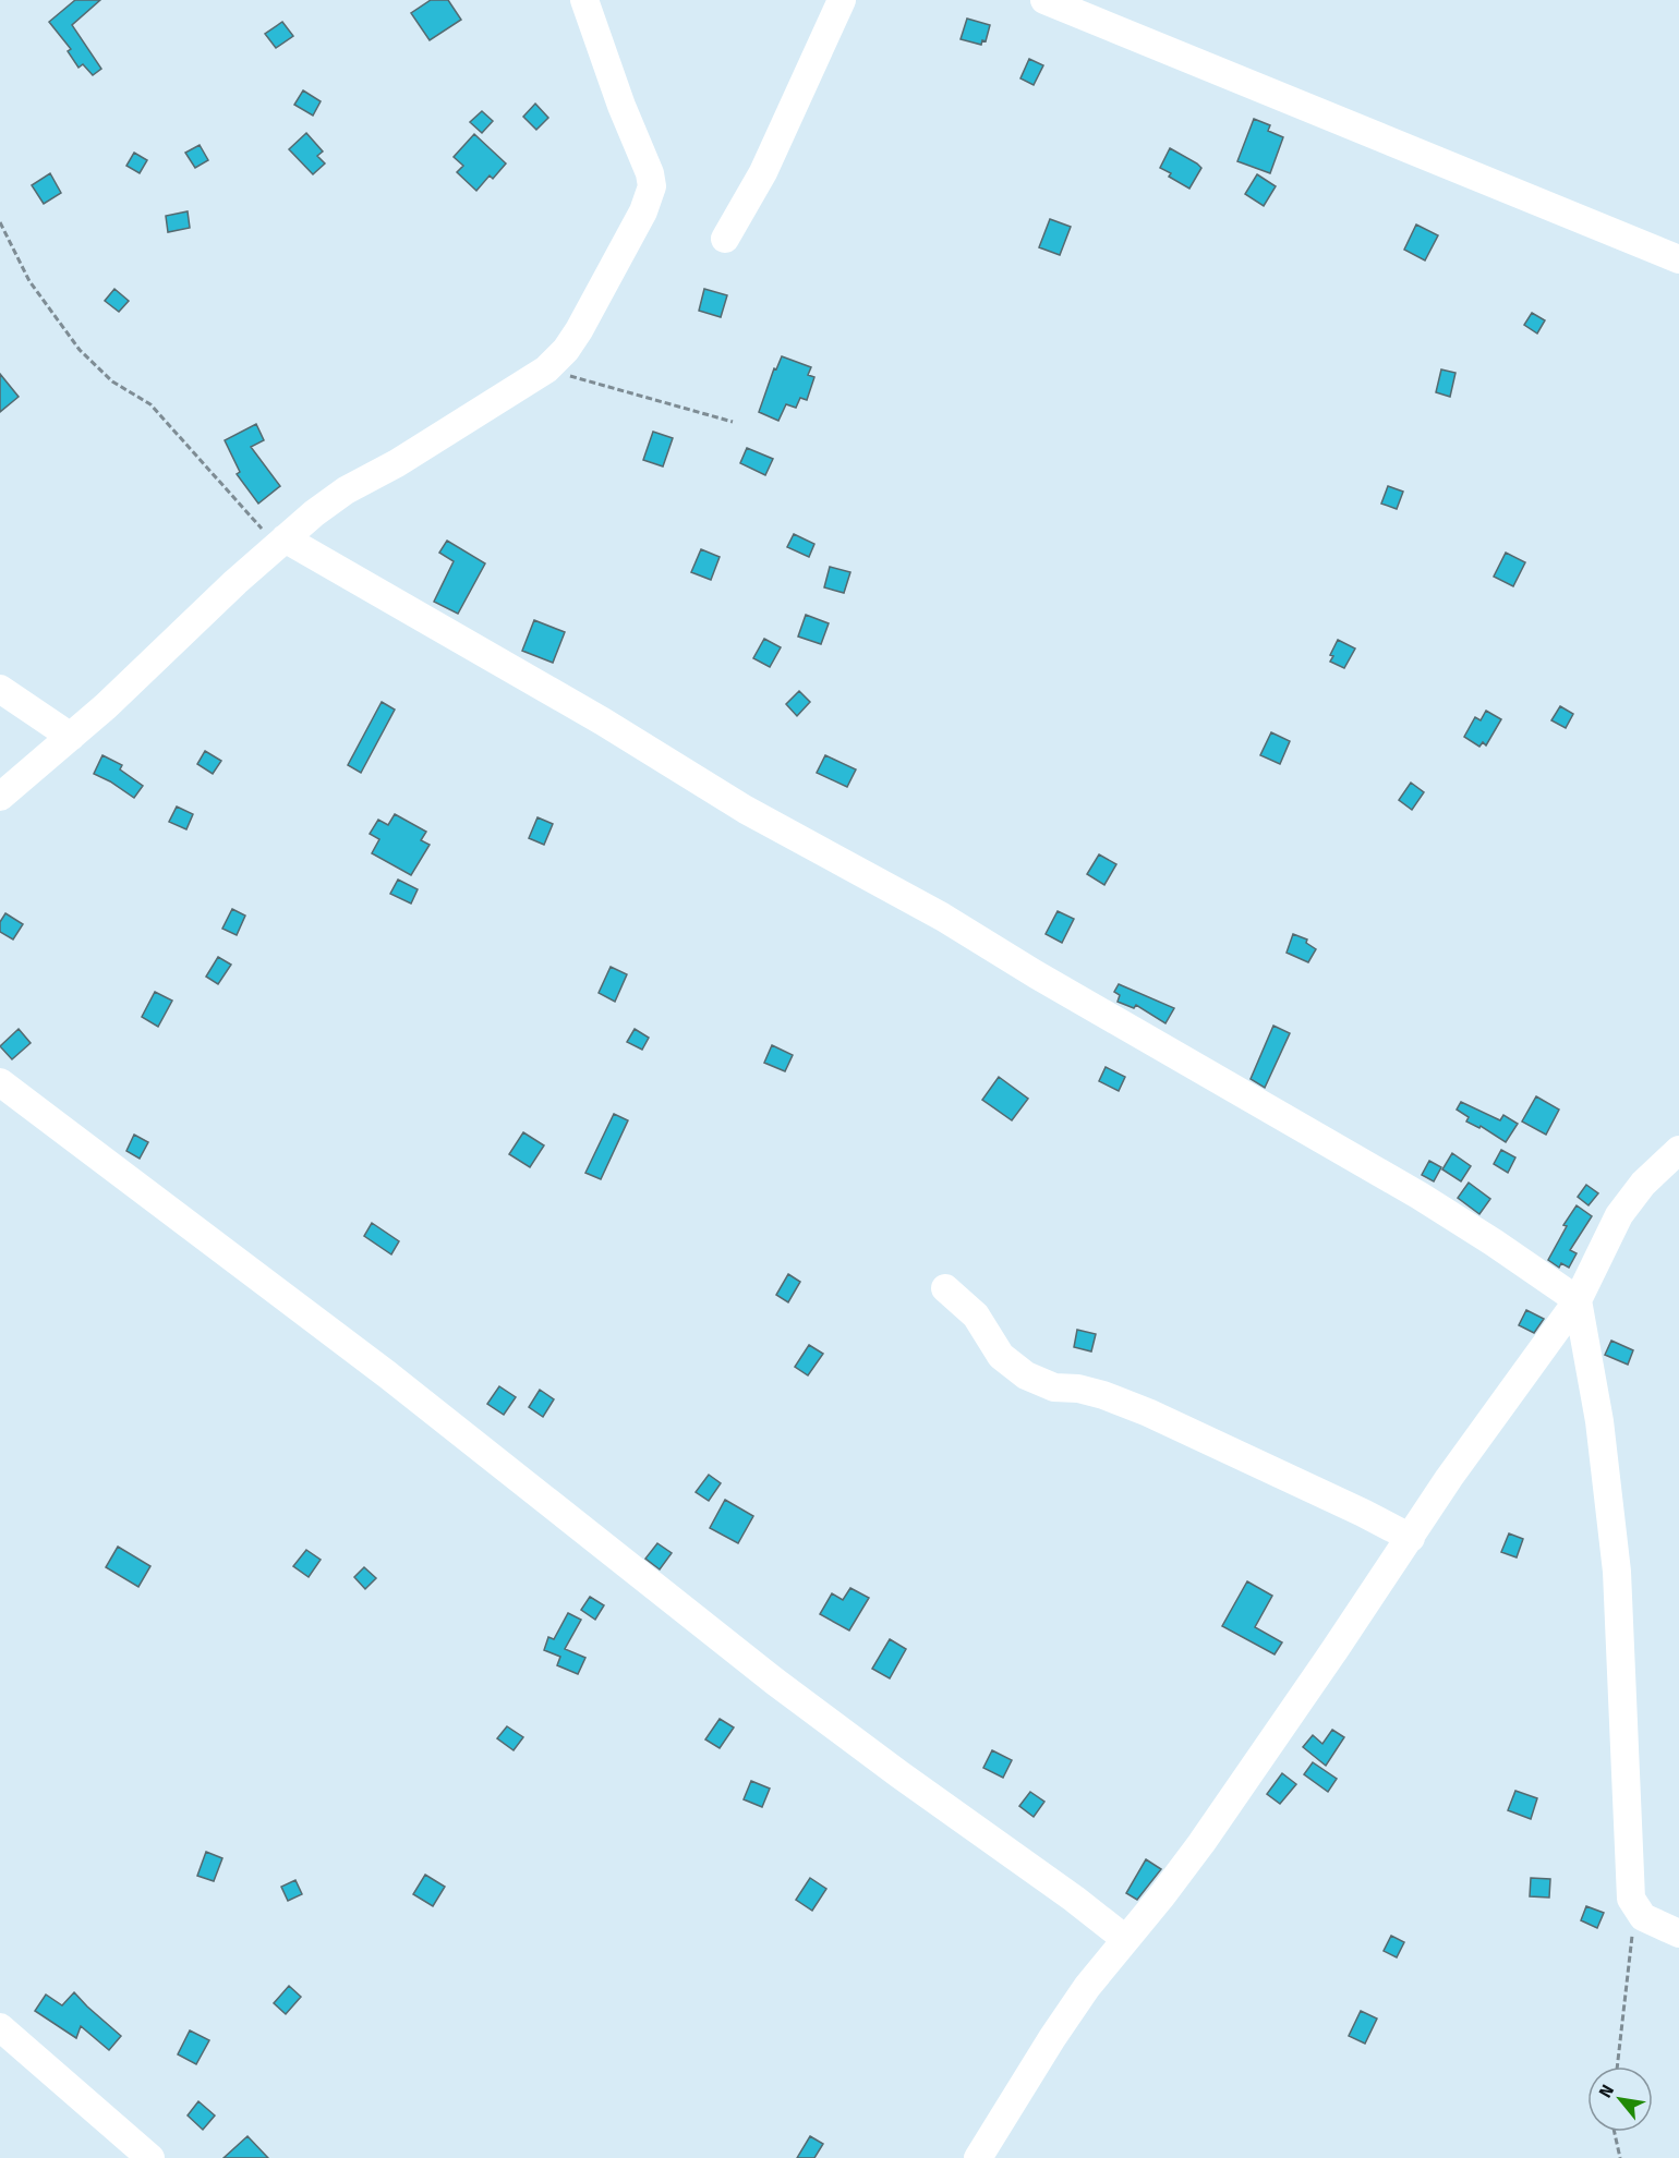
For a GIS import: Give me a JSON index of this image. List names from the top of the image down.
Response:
{
  "north": "top left"
}
